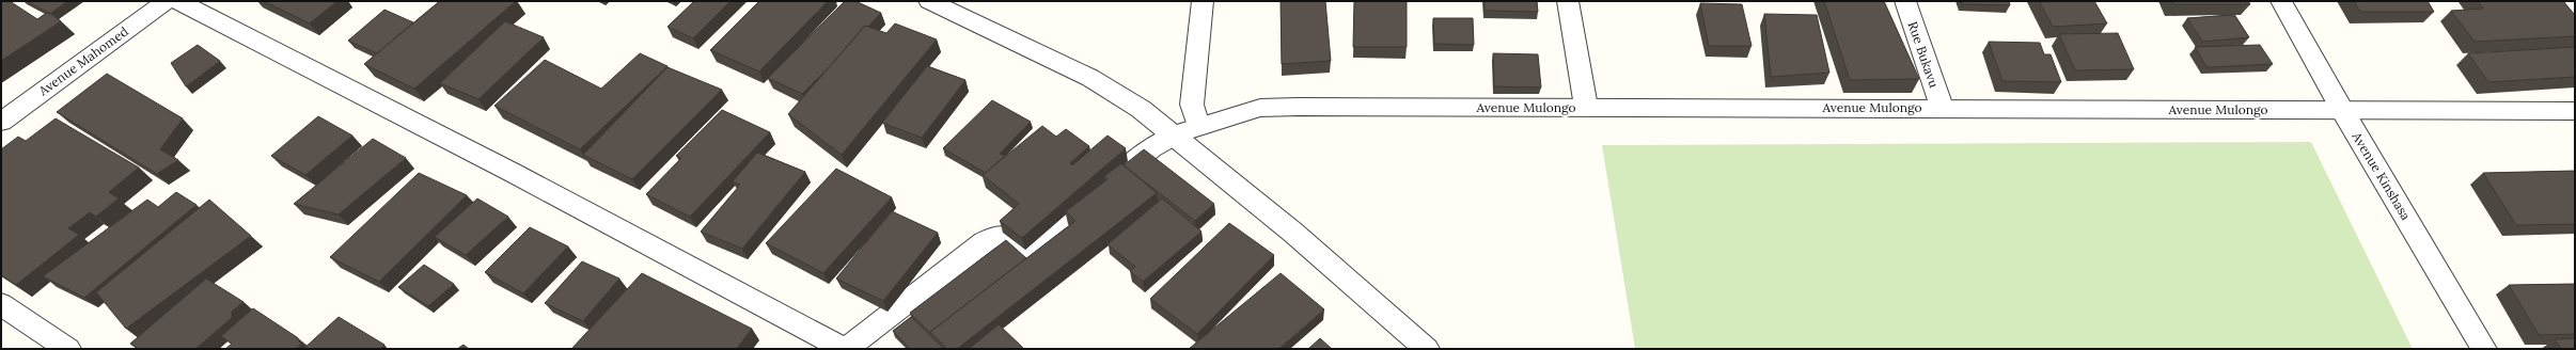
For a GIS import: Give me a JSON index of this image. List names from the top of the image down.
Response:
{
  "streets": {
    "street": [
      "Rue Bukavu",
      "Avenue Mahomed",
      "Avenue Mulongo",
      "Avenue Kinshasa"
    ]
  },
  "crossings": [
    ["Rue Bukavu", "Avenue Mulongo"],
    ["Avenue Mulongo", "Avenue Kinshasa"]
  ]
}
